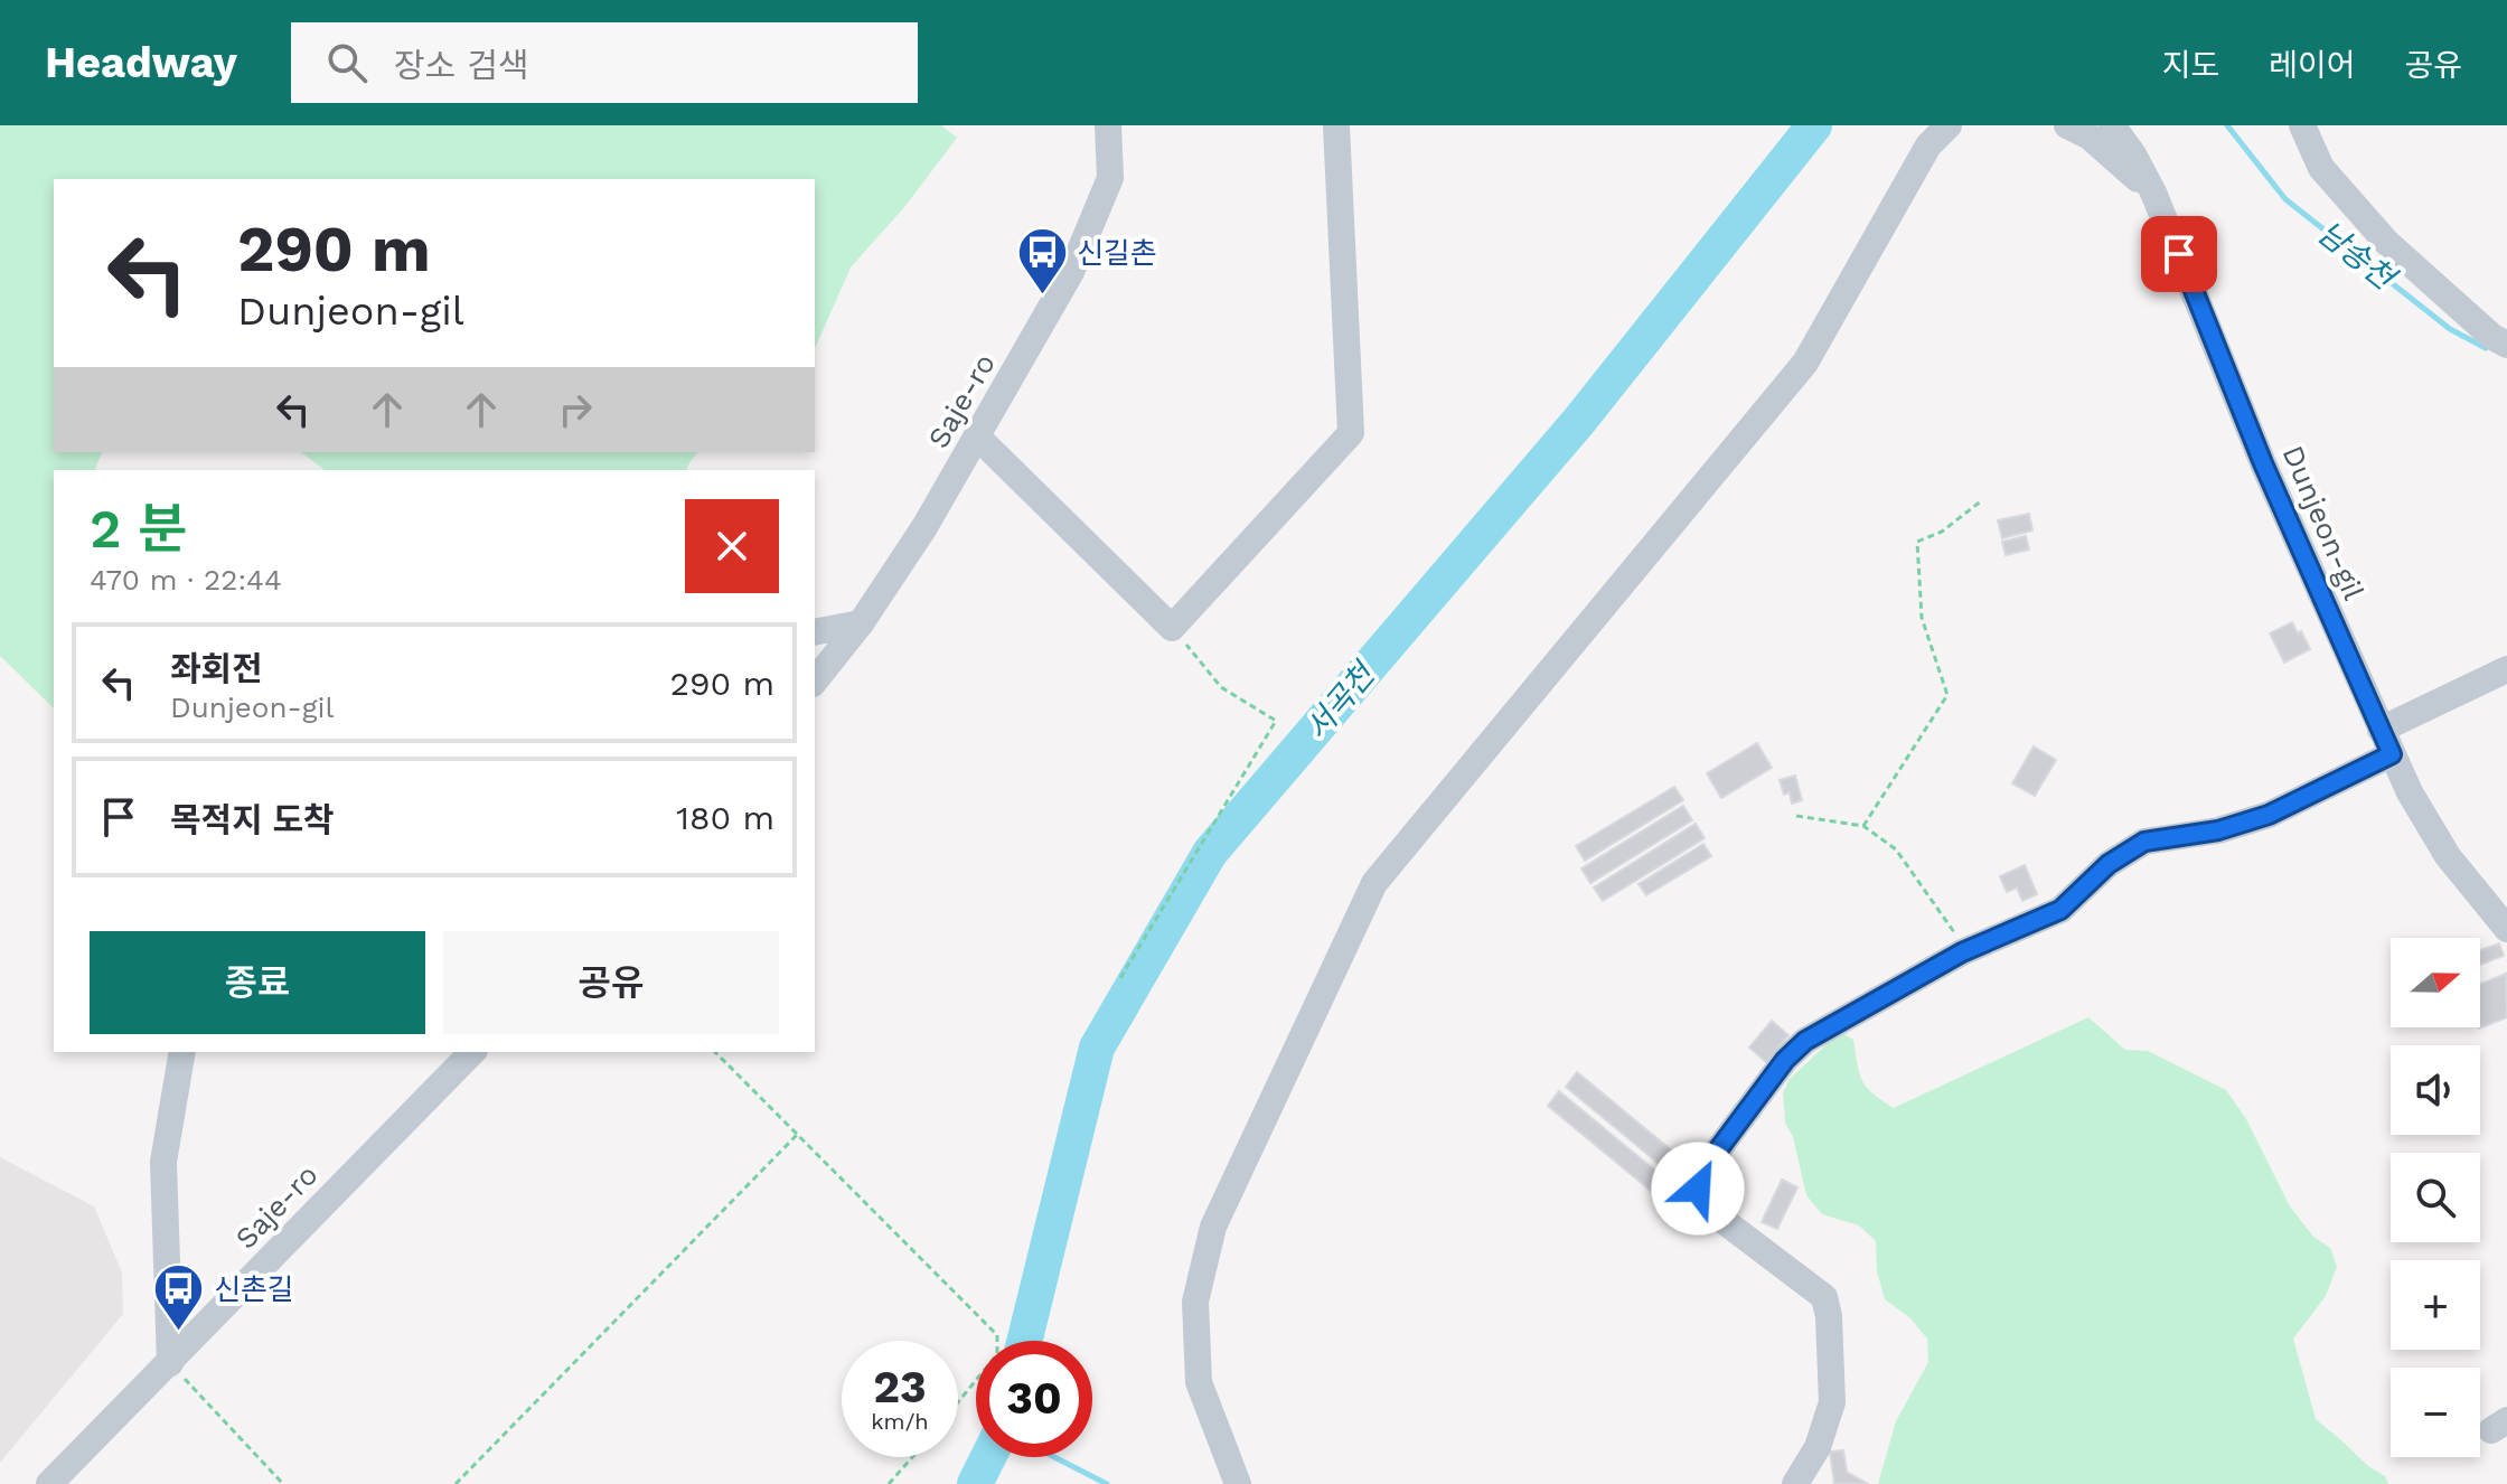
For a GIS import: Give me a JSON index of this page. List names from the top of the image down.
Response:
{
  "streets": {
    "street": ["Saje-ro", "Dunjeon-gil"]
  },
  "water": ["남송천", "서곡천"],
  "places": {
    "bus stop": ["신길촌", "신촌길"]
  },
  "north": "right",
  "page": {
    "header": "Headway",
    "search": "장소 검색",
    "nav": ["지도", "레이어", "공유"],
    "turn": ["290 m", "Dunjeon-gil"],
    "heading": ["2 분", "470 m · 22:44"],
    "list": [
      {
        "name": "좌회전",
        "note": "Dunjeon-gil",
        "value": "290 m"
      },
      {
        "name": "목적지 도착",
        "value": "180 m"
      }
    ],
    "buttons": ["종료", "공유"],
    "map_buttons": ["+", "−"],
    "speed": "23 km/h",
    "limit": "30"
  }
}
